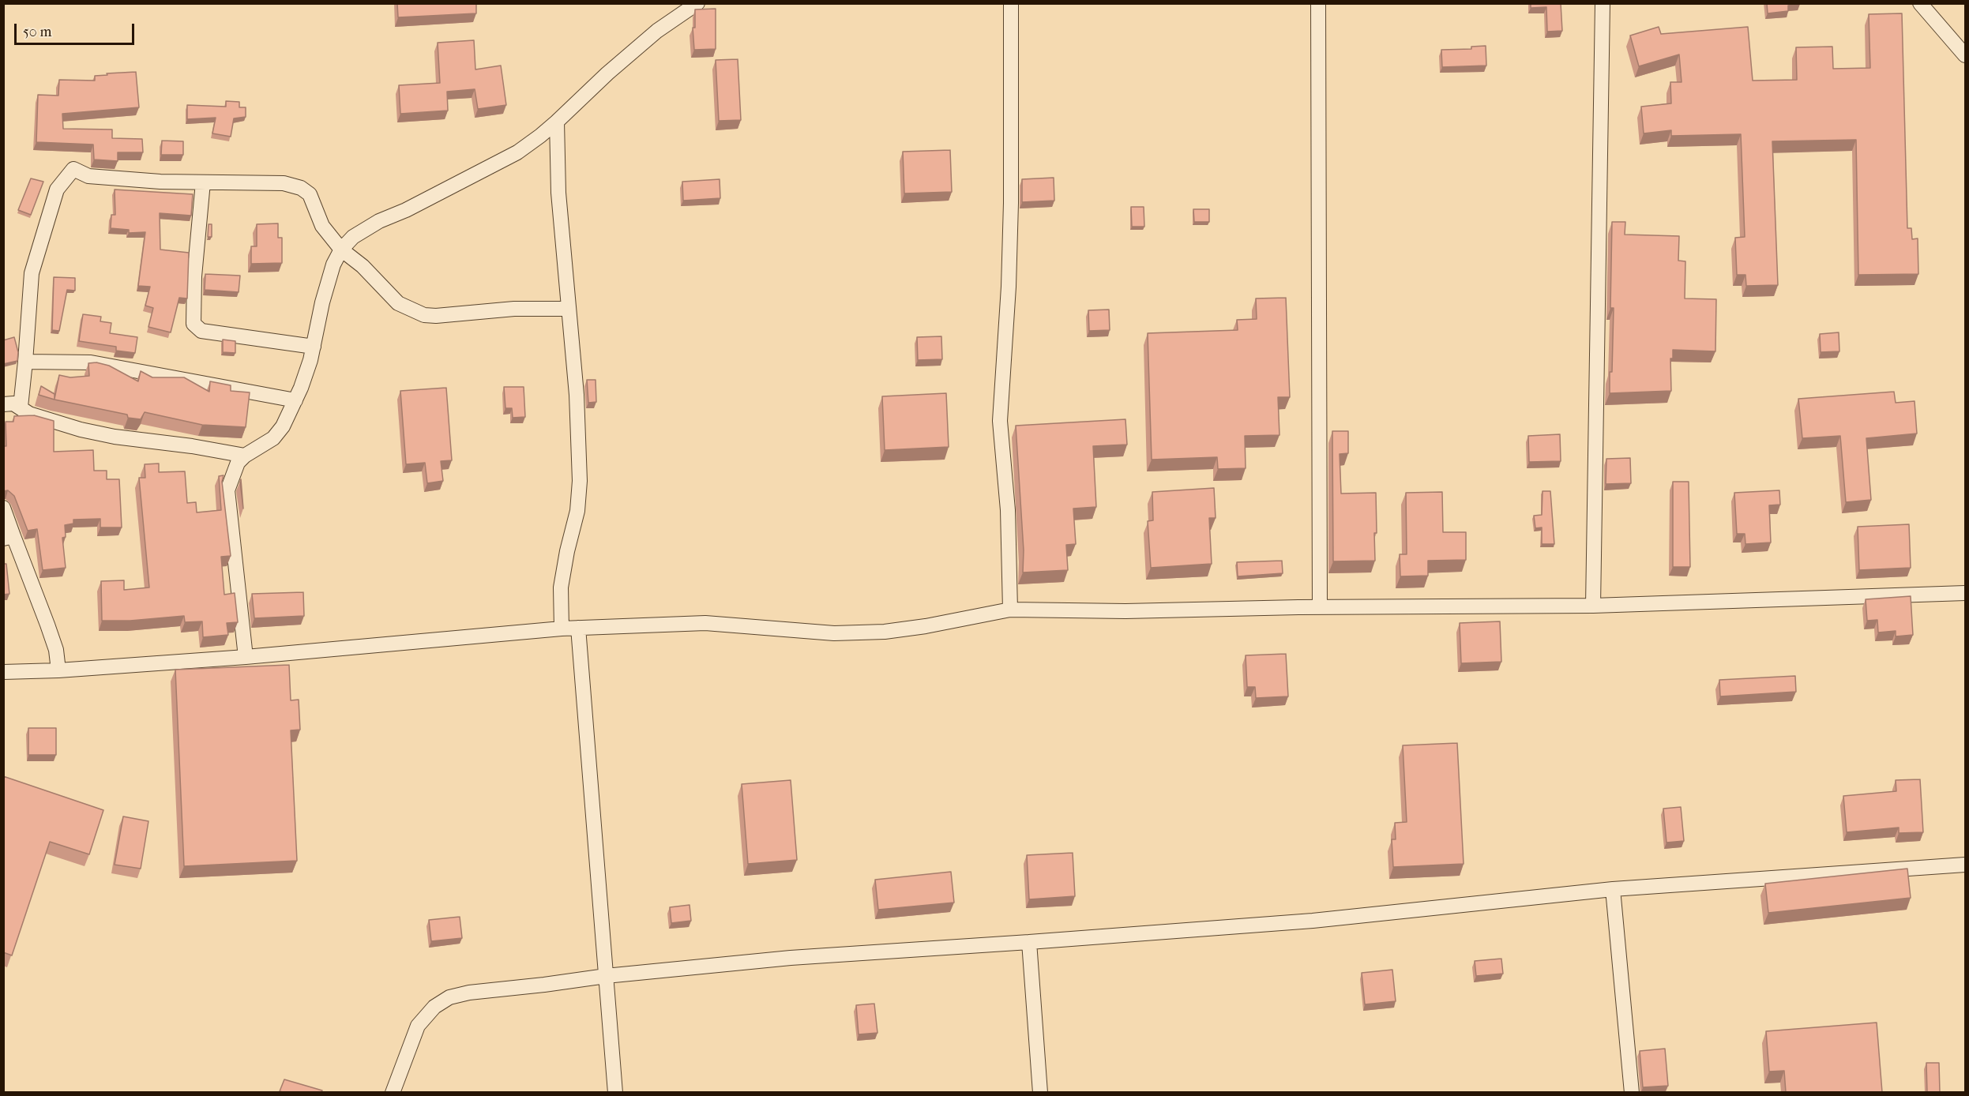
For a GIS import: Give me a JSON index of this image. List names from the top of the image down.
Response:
{
  "scale_bar": "50 m"
}
